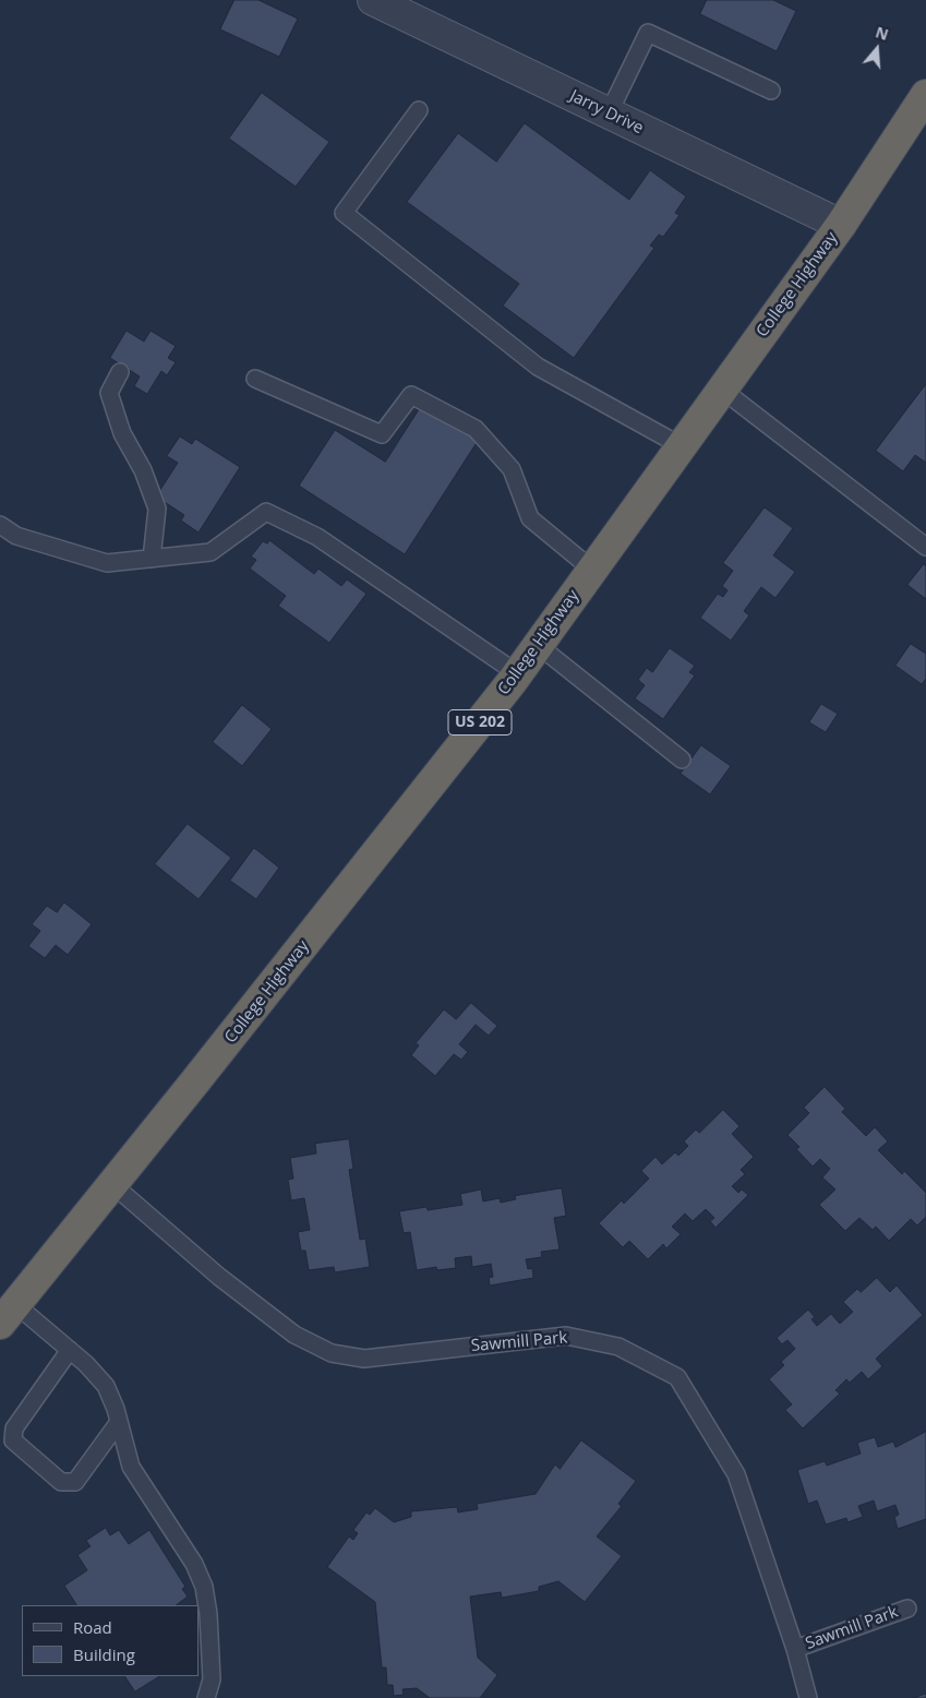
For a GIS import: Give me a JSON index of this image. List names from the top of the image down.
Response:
{
  "streets": {
    "highway": ["College Highway", "US 202"],
    "street": ["Jarry Drive"],
    "lane": ["Sawmill Park"]
  },
  "crossings": [
    ["Jarry Drive", "College Highway"],
    ["College Highway", "Sawmill Park"]
  ],
  "legend": ["Road", "Building"],
  "north": "top"
}
